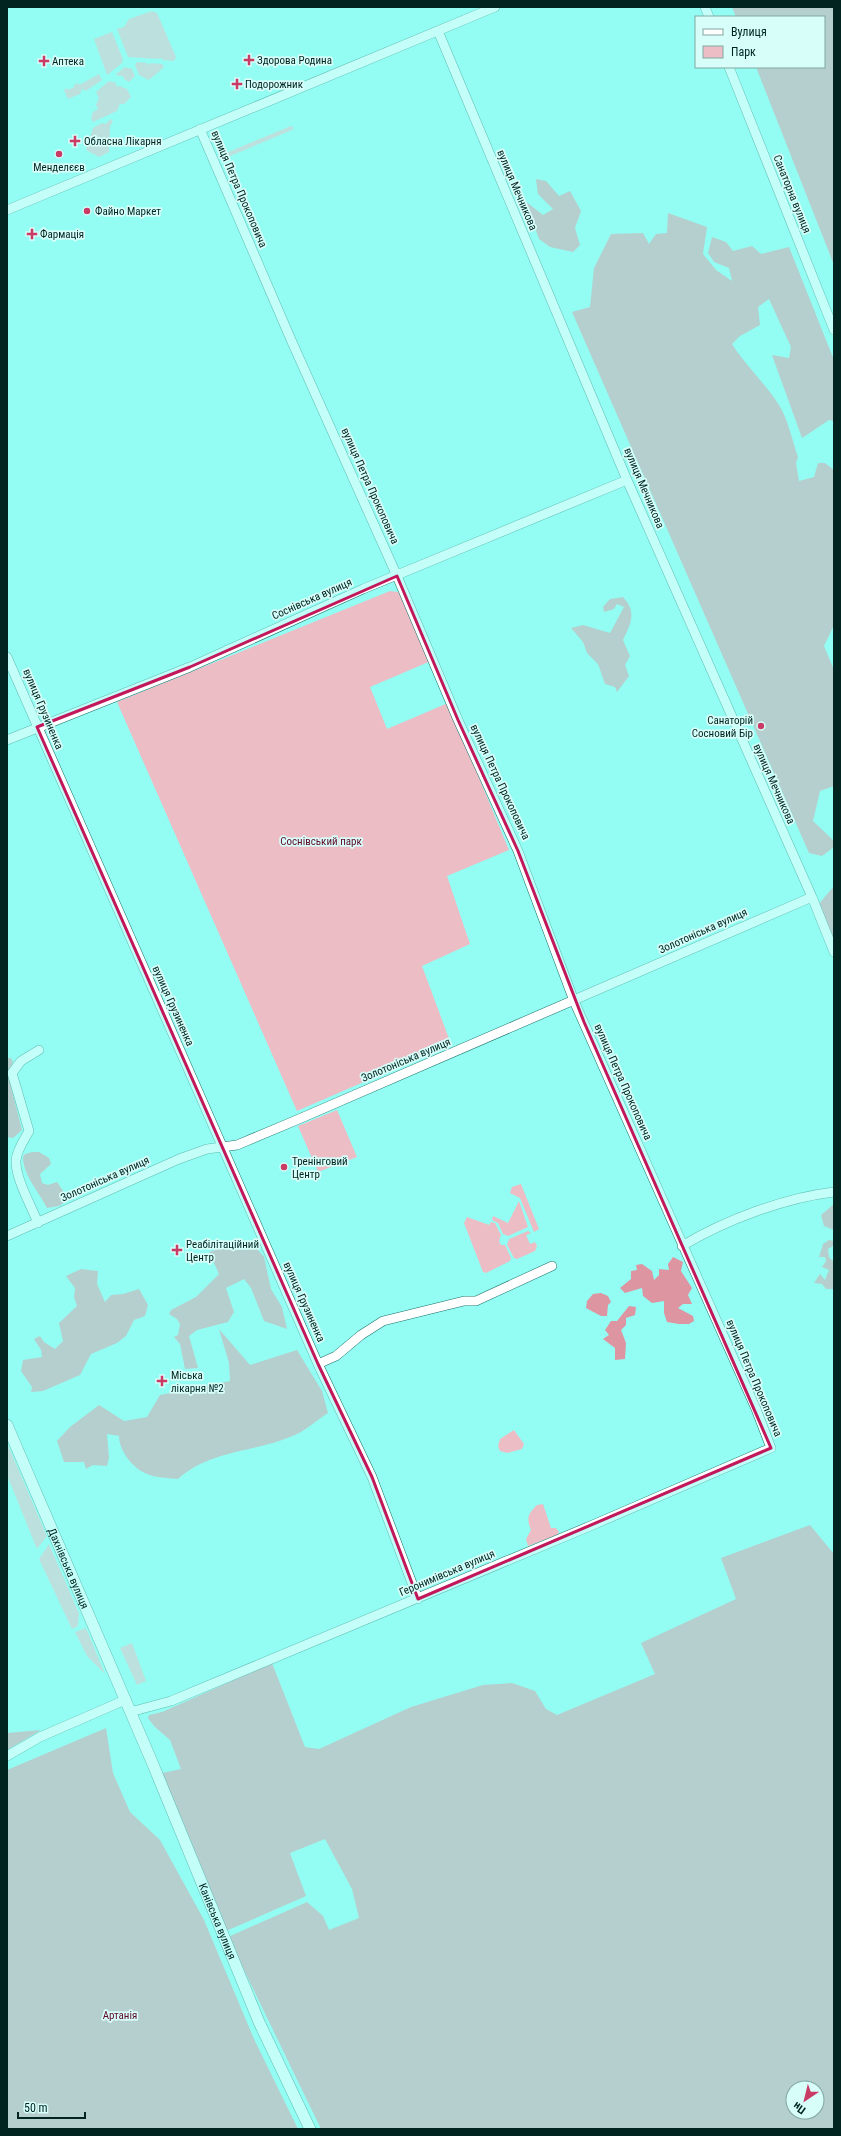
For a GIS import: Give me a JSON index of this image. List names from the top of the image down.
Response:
{
  "streets": {
    "main road": ["Дахнівська вулиця", "Канівська вулиця"],
    "street": [
      "вулиця Петра Прокоповича",
      "вулиця Мечникова",
      "Санаторна вулиця",
      "Соснівська вулиця",
      "вулиця Грузиненка",
      "Золотоніська вулиця",
      "Геронимівська вулиця"
    ]
  },
  "crossings": [
    ["вулиця Петра Прокоповича", "Соснівська вулиця"],
    ["вулиця Петра Прокоповича", "Золотоніська вулиця"],
    ["вулиця Петра Прокоповича", "Геронимівська вулиця"],
    ["вулиця Мечникова", "Соснівська вулиця"],
    ["вулиця Мечникова", "Золотоніська вулиця"],
    ["Соснівська вулиця", "вулиця Грузиненка"],
    ["вулиця Грузиненка", "Золотоніська вулиця"],
    ["вулиця Грузиненка", "Геронимівська вулиця"],
    ["Дахнівська вулиця", "Геронимівська вулиця"],
    ["Дахнівська вулиця", "Канівська вулиця"],
    ["Геронимівська вулиця", "Канівська вулиця"]
  ],
  "parks": ["Соснівський парк", "Артанія"],
  "places": {
    "health": [
      "Здорова Родина",
      "Аптека",
      "Подорожник",
      "Обласна Лікарня",
      "Фармація",
      "Реабілітаційний Центр",
      "Міська лікарня №2"
    ],
    "other": [
      "Менделєєв",
      "Файно Маркет",
      "Санаторій Сосновий Бір",
      "Тренінговий Центр"
    ]
  },
  "legend": ["Вулиця", "Парк"],
  "scale_bar": "50 m",
  "north": "bottom left"
}
